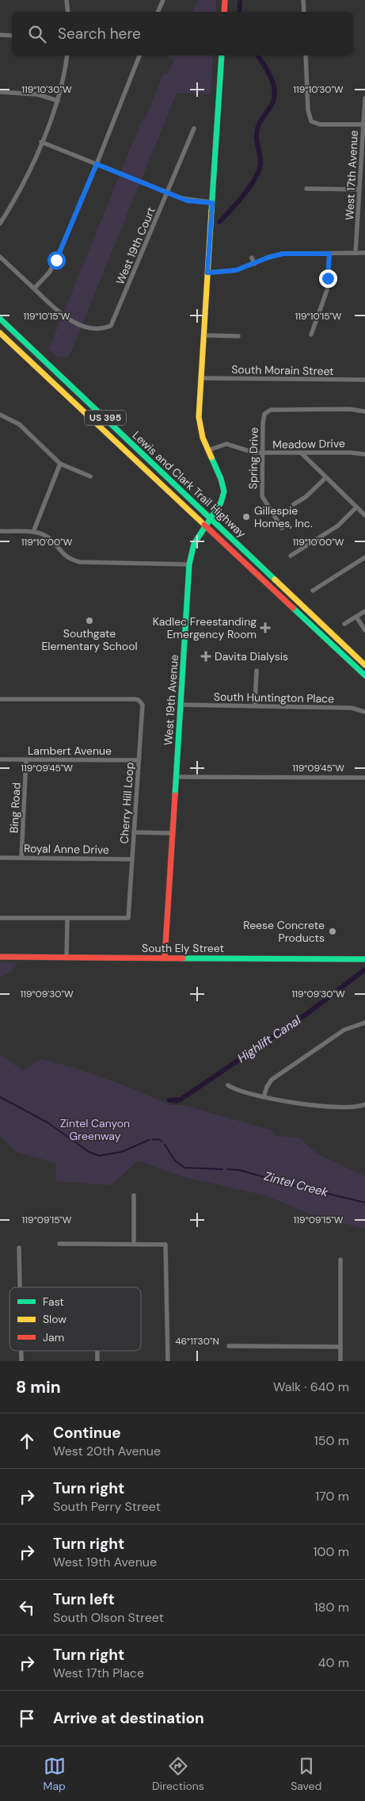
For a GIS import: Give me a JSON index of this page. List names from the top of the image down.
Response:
{
  "streets": {
    "main road": [
      "US 395",
      "Lewis and Clark Trail Highway",
      "West 19th Avenue",
      "South Ely Street"
    ],
    "street": [
      "West 17th Avenue",
      "West 19th Court",
      "South Morain Street",
      "Meadow Drive",
      "Spring Drive",
      "South Huntington Place",
      "Lambert Avenue",
      "Cherry Hill Loop",
      "Bing Road",
      "Royal Anne Drive"
    ]
  },
  "crossings": [
    ["South Morain Street", "West 19th Avenue"],
    ["Meadow Drive", "Spring Drive"],
    ["Meadow Drive", "West 19th Avenue"],
    ["Lewis and Clark Trail Highway", "West 19th Avenue"],
    ["South Huntington Place", "West 19th Avenue"],
    ["West 19th Avenue", "South Ely Street"],
    ["Lambert Avenue", "Cherry Hill Loop"],
    ["Lambert Avenue", "Bing Road"],
    ["Cherry Hill Loop", "Royal Anne Drive"],
    ["Bing Road", "Royal Anne Drive"]
  ],
  "water": ["Highlift Canal", "Zintel Creek"],
  "parks": ["Zintel Canyon Greenway"],
  "places": {
    "other": ["Gillespie Homes, Inc.", "Southgate Elementary School", "Reese Concrete Products"],
    "health": ["Kadlec Freestanding Emergency Room", "Davita Dialysis"]
  },
  "legend": ["Fast", "Slow", "Jam"],
  "page": {
    "search": "Search here",
    "heading": ["8 min", "Walk · 640 m"],
    "list": [
      ["Continue", "West 20th Avenue", "150 m"],
      ["Turn right", "South Perry Street", "170 m"],
      ["Turn right", "West 19th Avenue", "100 m"],
      ["Turn left", "South Olson Street", "180 m"],
      ["Turn right", "West 17th Place", "40 m"],
      "Arrive at destination"
    ],
    "nav": ["Map", "Directions", "Saved"]
  },
  "coordinates": [
    "119°10'30\"W",
    "119°10'15\"W",
    "119°10'00\"W",
    "119°09'45\"W",
    "119°09'30\"W",
    "119°09'15\"W",
    "46°11'30\"N"
  ]
}
